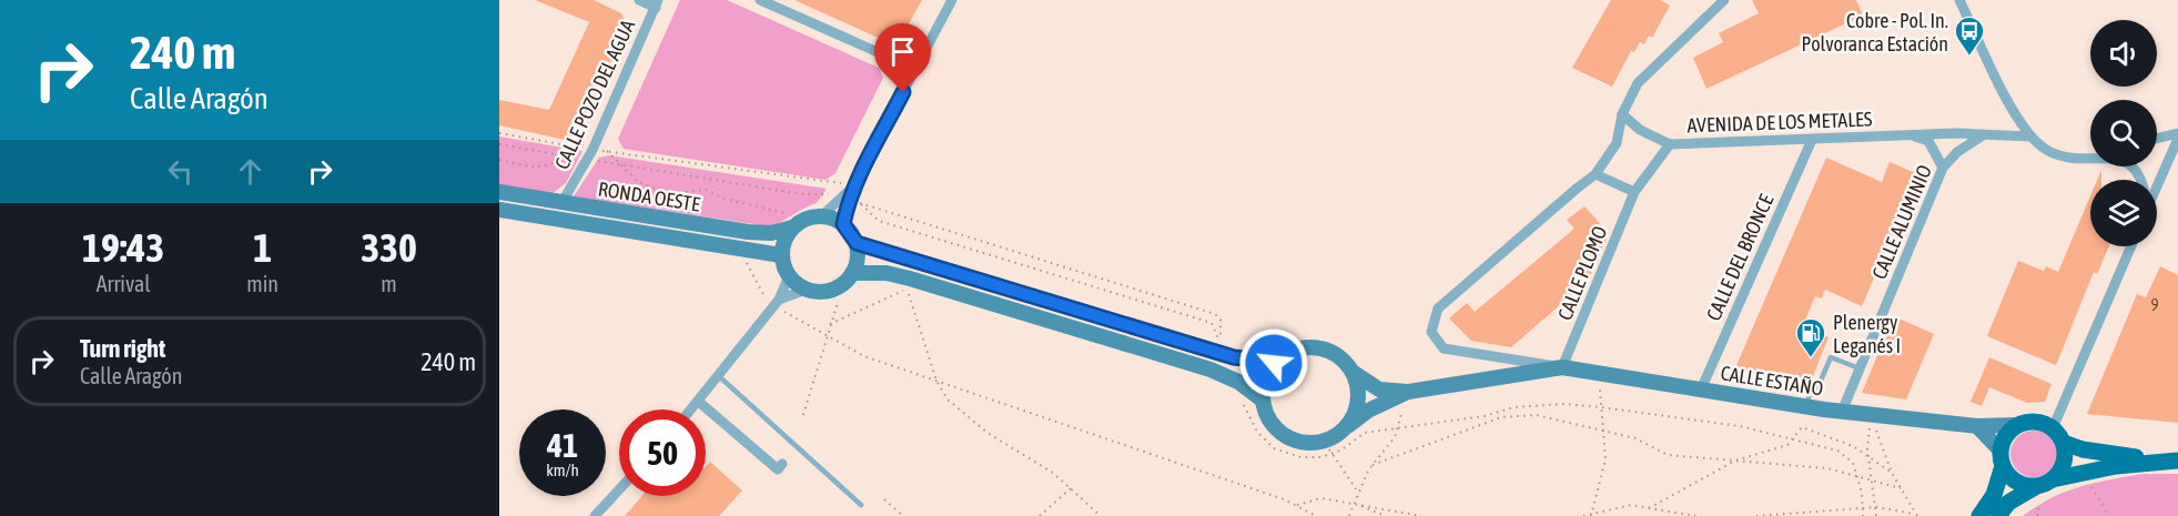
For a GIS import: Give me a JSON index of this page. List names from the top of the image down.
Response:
{
  "streets": {
    "main road": ["RONDA OESTE", "CALLE ESTAÑO"],
    "street": [
      "CALLE POZO DEL AGUA",
      "AVENIDA DE LOS METALES",
      "CALLE ALUMINIO",
      "CALLE DEL BRONCE",
      "CALLE PLOMO"
    ]
  },
  "crossings": [
    ["CALLE POZO DEL AGUA", "RONDA OESTE"],
    ["AVENIDA DE LOS METALES", "CALLE ALUMINIO"],
    ["AVENIDA DE LOS METALES", "CALLE DEL BRONCE"],
    ["AVENIDA DE LOS METALES", "CALLE PLOMO"],
    ["CALLE ALUMINIO", "CALLE ESTAÑO"],
    ["CALLE DEL BRONCE", "CALLE ESTAÑO"],
    ["CALLE PLOMO", "CALLE ESTAÑO"]
  ],
  "places": {
    "bus stop": ["Cobre - Pol. In. Polvoranca Estación"],
    "fuel station": ["Plenergy Leganés I"]
  },
  "house_numbers": ["9"],
  "page": {
    "turn": ["240 m", "Calle Aragón"],
    "eta": [
      "19:43",
      "Arrival",
      "1",
      "min",
      "330",
      "m"
    ],
    "list": [
      {
        "name": "Turn right",
        "note": "Calle Aragón",
        "value": "240 m"
      }
    ],
    "speed": "41 km/h",
    "limit": "50"
  }
}
